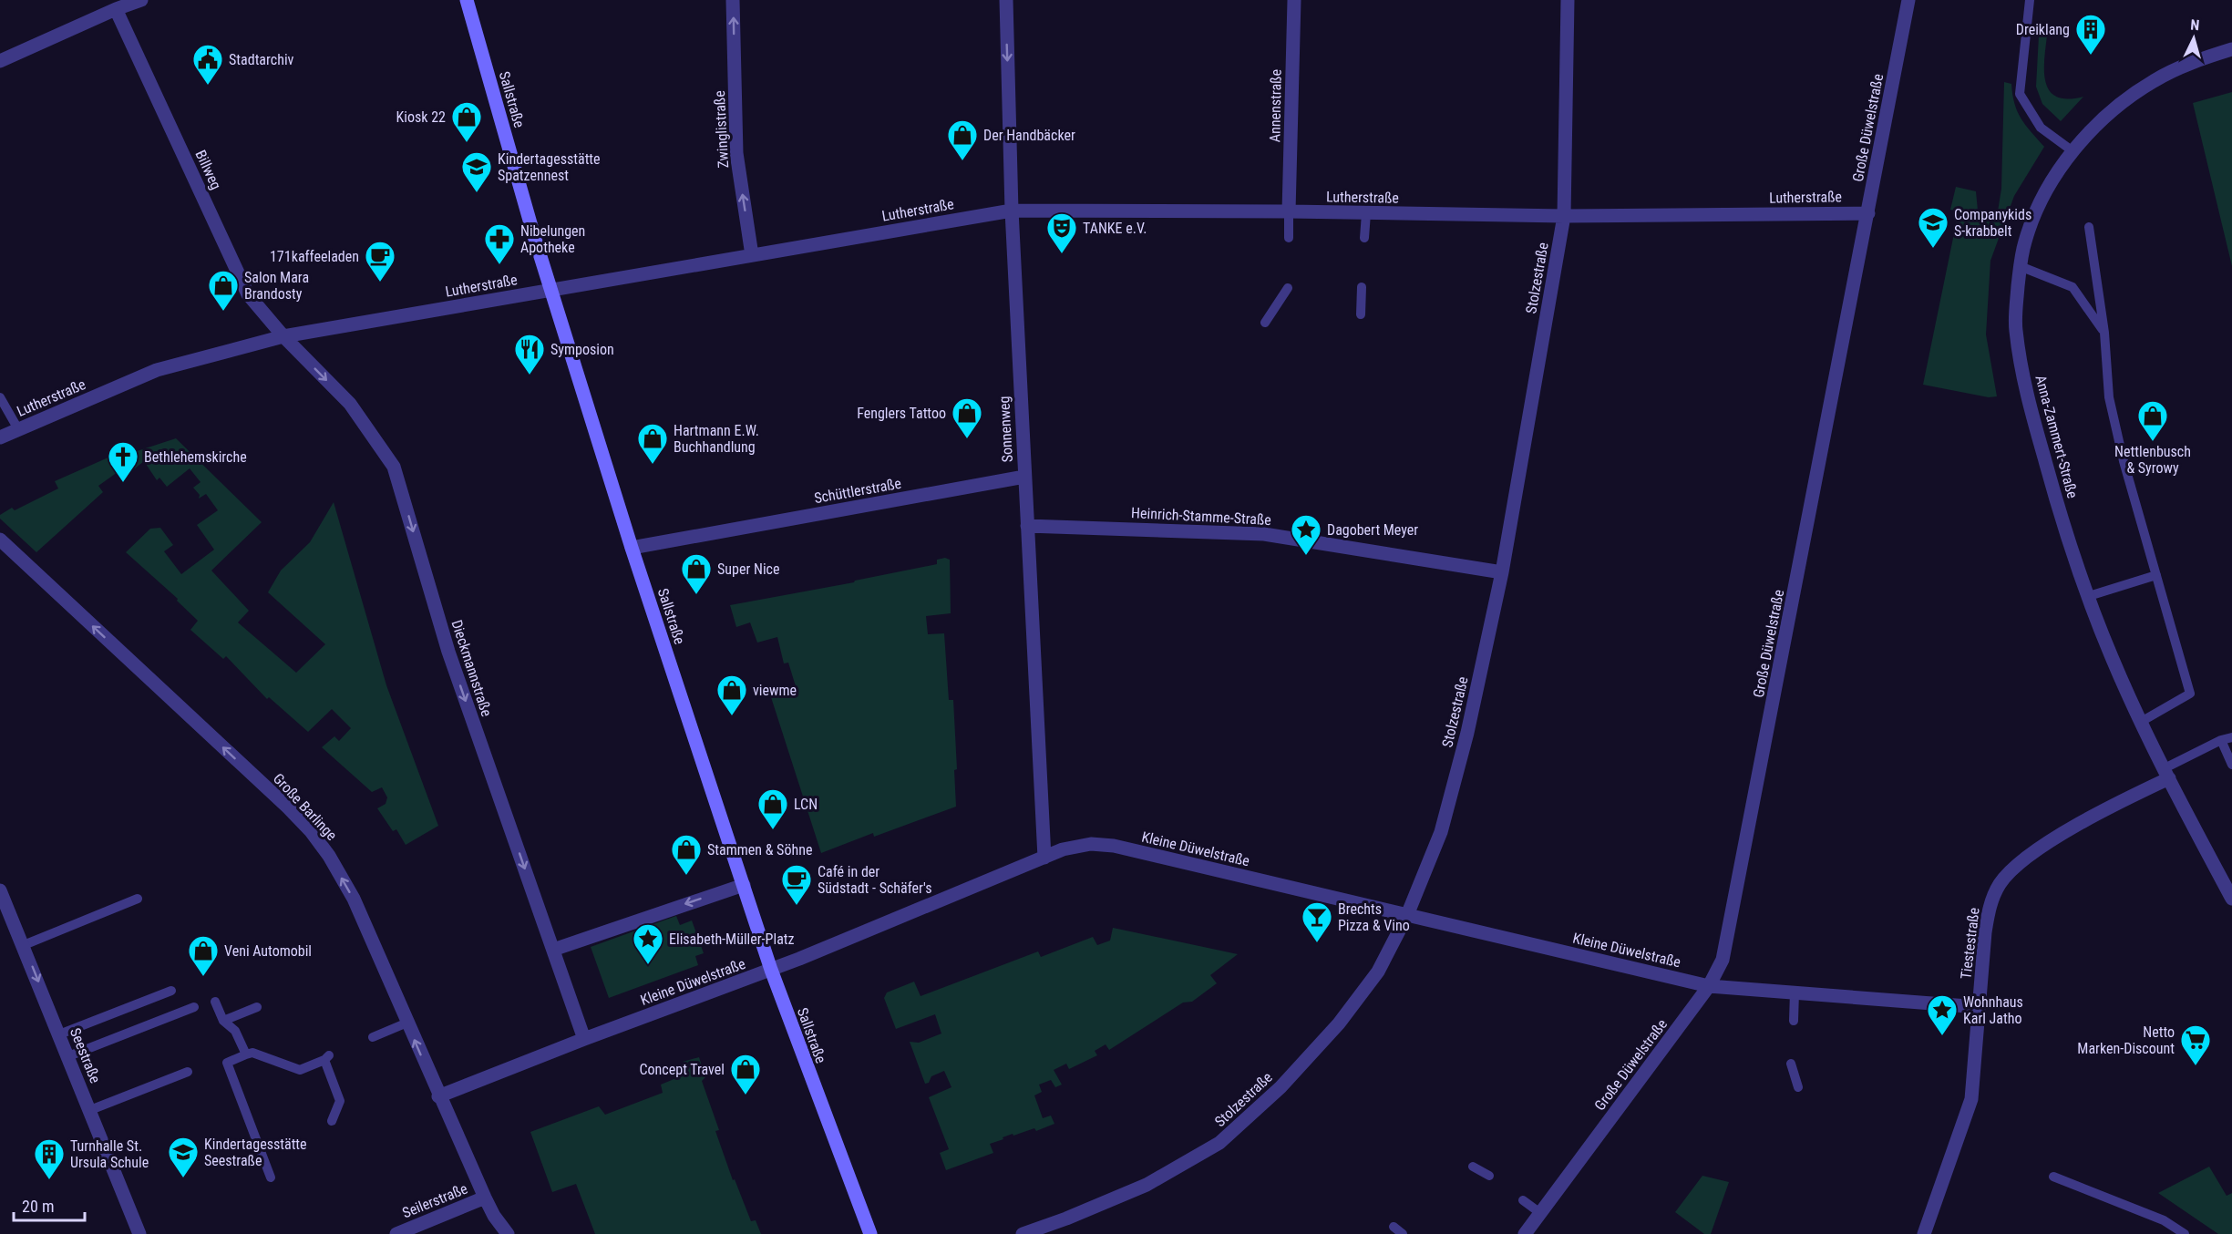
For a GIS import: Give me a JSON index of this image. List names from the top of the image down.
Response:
{
  "streets": {
    "street": [
      "Sallstraße",
      "Annenstraße",
      "Große Düwelstraße",
      "Zwinglistraße",
      "Billweg",
      "Lutherstraße",
      "Stolzestraße",
      "Sonnenweg",
      "Anna-Zammert-Straße",
      "Schüttlerstraße",
      "Heinrich-Stamme-Straße",
      "Dieckmannstraße",
      "Große Barlinge",
      "Kleine Düwelstraße",
      "Tiestestraße",
      "Seestraße",
      "Seilerstraße"
    ]
  },
  "crossings": [
    ["Sallstraße", "Lutherstraße"],
    ["Sallstraße", "Schüttlerstraße"],
    ["Sallstraße", "Kleine Düwelstraße"],
    ["Annenstraße", "Lutherstraße"],
    ["Große Düwelstraße", "Lutherstraße"],
    ["Große Düwelstraße", "Kleine Düwelstraße"],
    ["Zwinglistraße", "Lutherstraße"],
    ["Billweg", "Lutherstraße"],
    ["Billweg", "Dieckmannstraße"],
    ["Lutherstraße", "Stolzestraße"],
    ["Lutherstraße", "Sonnenweg"],
    ["Lutherstraße", "Dieckmannstraße"],
    ["Stolzestraße", "Heinrich-Stamme-Straße"],
    ["Stolzestraße", "Kleine Düwelstraße"],
    ["Sonnenweg", "Schüttlerstraße"],
    ["Sonnenweg", "Heinrich-Stamme-Straße"],
    ["Sonnenweg", "Kleine Düwelstraße"],
    ["Anna-Zammert-Straße", "Tiestestraße"],
    ["Dieckmannstraße", "Kleine Düwelstraße"],
    ["Große Barlinge", "Kleine Düwelstraße"],
    ["Große Barlinge", "Seilerstraße"],
    ["Kleine Düwelstraße", "Tiestestraße"]
  ],
  "one_way": ["Zwinglistraße", "Dieckmannstraße", "Große Barlinge"],
  "places": {
    "building": ["Dreiklang", "Turnhalle St. Ursula Schule"],
    "public building": ["Stadtarchiv"],
    "shop": [
      "Kiosk 22",
      "Der Handbäcker",
      "Salon Mara Brandosty",
      "Fenglers Tattoo",
      "Nettlenbusch & Syrowy",
      "Hartmann E.W. Buchhandlung",
      "Super Nice",
      "viewme",
      "LCN",
      "Stammen & Söhne",
      "Veni Automobil",
      "Concept Travel"
    ],
    "school or university": ["Kindertagesstätte Spatzennest", "Companykids S-krabbelt", "Kindertagesstätte Seestraße"],
    "theatre": ["TANKE e.V."],
    "pharmacy": ["Nibelungen Apotheke"],
    "cafe": ["171kaffeeladen", "Café in der Südstadt - Schäfer's"],
    "restaurant": ["Symposion"],
    "church": ["Bethlehemskirche"],
    "place": ["Dagobert Meyer", "Elisabeth-Müller-Platz", "Wohnhaus Karl Jatho"],
    "bar": ["Brechts Pizza & Vino"],
    "supermarket": ["Netto Marken-Discount"]
  },
  "scale_bar": "20 m",
  "north": "top"
}
